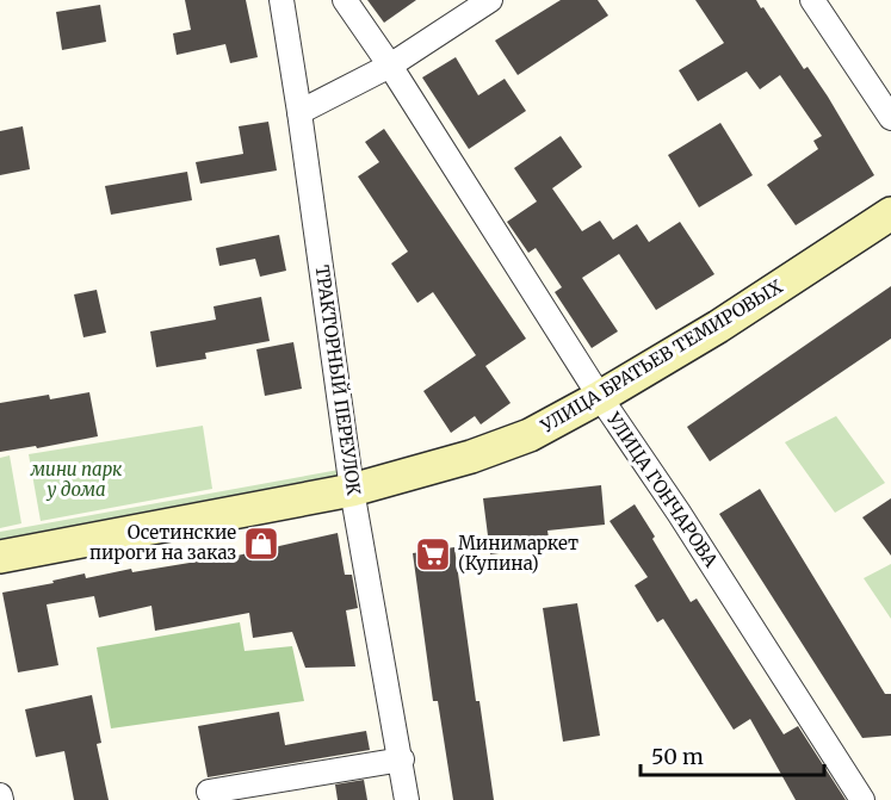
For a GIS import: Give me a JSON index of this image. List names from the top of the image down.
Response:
{
  "streets": {
    "street": ["УЛИЦА БРАТЬЕВ ТЕМИРОВЫХ", "ТРАКТОРНЫЙ ПЕРЕУЛОК", "УЛИЦА ГОНЧАРОВА"]
  },
  "crossings": [
    ["УЛИЦА БРАТЬЕВ ТЕМИРОВЫХ", "ТРАКТОРНЫЙ ПЕРЕУЛОК"],
    ["УЛИЦА БРАТЬЕВ ТЕМИРОВЫХ", "УЛИЦА ГОНЧАРОВА"]
  ],
  "parks": ["мини парк у дома"],
  "places": {
    "shop": ["Осетинские пироги на заказ"],
    "supermarket": ["Минимаркет (Купина)"]
  },
  "scale_bar": "50 m"
}
